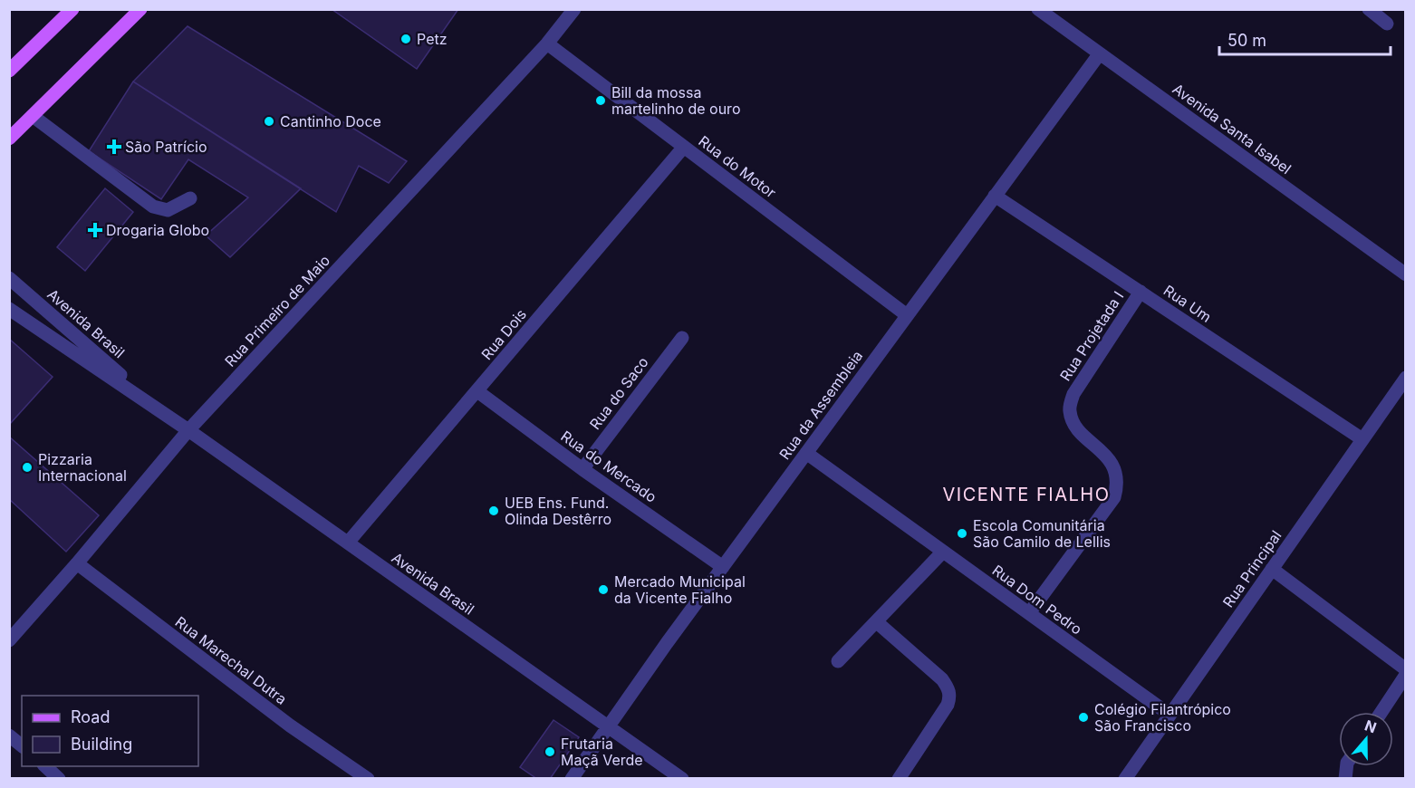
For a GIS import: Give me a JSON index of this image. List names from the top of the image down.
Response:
{
  "streets": {
    "street": [
      "Avenida Santa Isabel",
      "Rua do Motor",
      "Rua Um",
      "Rua Primeiro de Maio",
      "Avenida Brasil",
      "Rua Dois",
      "Rua Projetada I",
      "Rua do Saco",
      "Rua da Assembleia",
      "Rua do Mercado",
      "Rua Principal",
      "Rua Dom Pedro",
      "Rua Marechal Dutra"
    ]
  },
  "crossings": [
    ["Avenida Santa Isabel", "Rua da Assembleia"],
    ["Rua do Motor", "Rua Primeiro de Maio"],
    ["Rua do Motor", "Rua Dois"],
    ["Rua do Motor", "Rua da Assembleia"],
    ["Rua Um", "Rua Projetada I"],
    ["Rua Um", "Rua da Assembleia"],
    ["Rua Um", "Rua Principal"],
    ["Rua Primeiro de Maio", "Avenida Brasil"],
    ["Rua Primeiro de Maio", "Rua Marechal Dutra"],
    ["Avenida Brasil", "Rua Dois"],
    ["Avenida Brasil", "Rua da Assembleia"],
    ["Rua Dois", "Rua do Mercado"],
    ["Rua Projetada I", "Rua Dom Pedro"],
    ["Rua do Saco", "Rua do Mercado"],
    ["Rua da Assembleia", "Rua do Mercado"],
    ["Rua da Assembleia", "Rua Dom Pedro"],
    ["Rua Principal", "Rua Dom Pedro"]
  ],
  "districts": ["VICENTE FIALHO"],
  "places": {
    "other": [
      "Petz",
      "Bill da mossa martelinho de ouro",
      "Cantinho Doce",
      "Pizzaria Internacional",
      "UEB Ens. Fund. Olinda Destêrro",
      "Escola Comunitária São Camilo de Lellis",
      "Mercado Municipal da Vicente Fialho",
      "Colégio Filantrópico São Francisco",
      "Frutaria Maçã Verde"
    ],
    "health": ["São Patrício", "Drogaria Globo"]
  },
  "legend": ["Road", "Building"],
  "scale_bar": "50 m",
  "north": "top"
}
